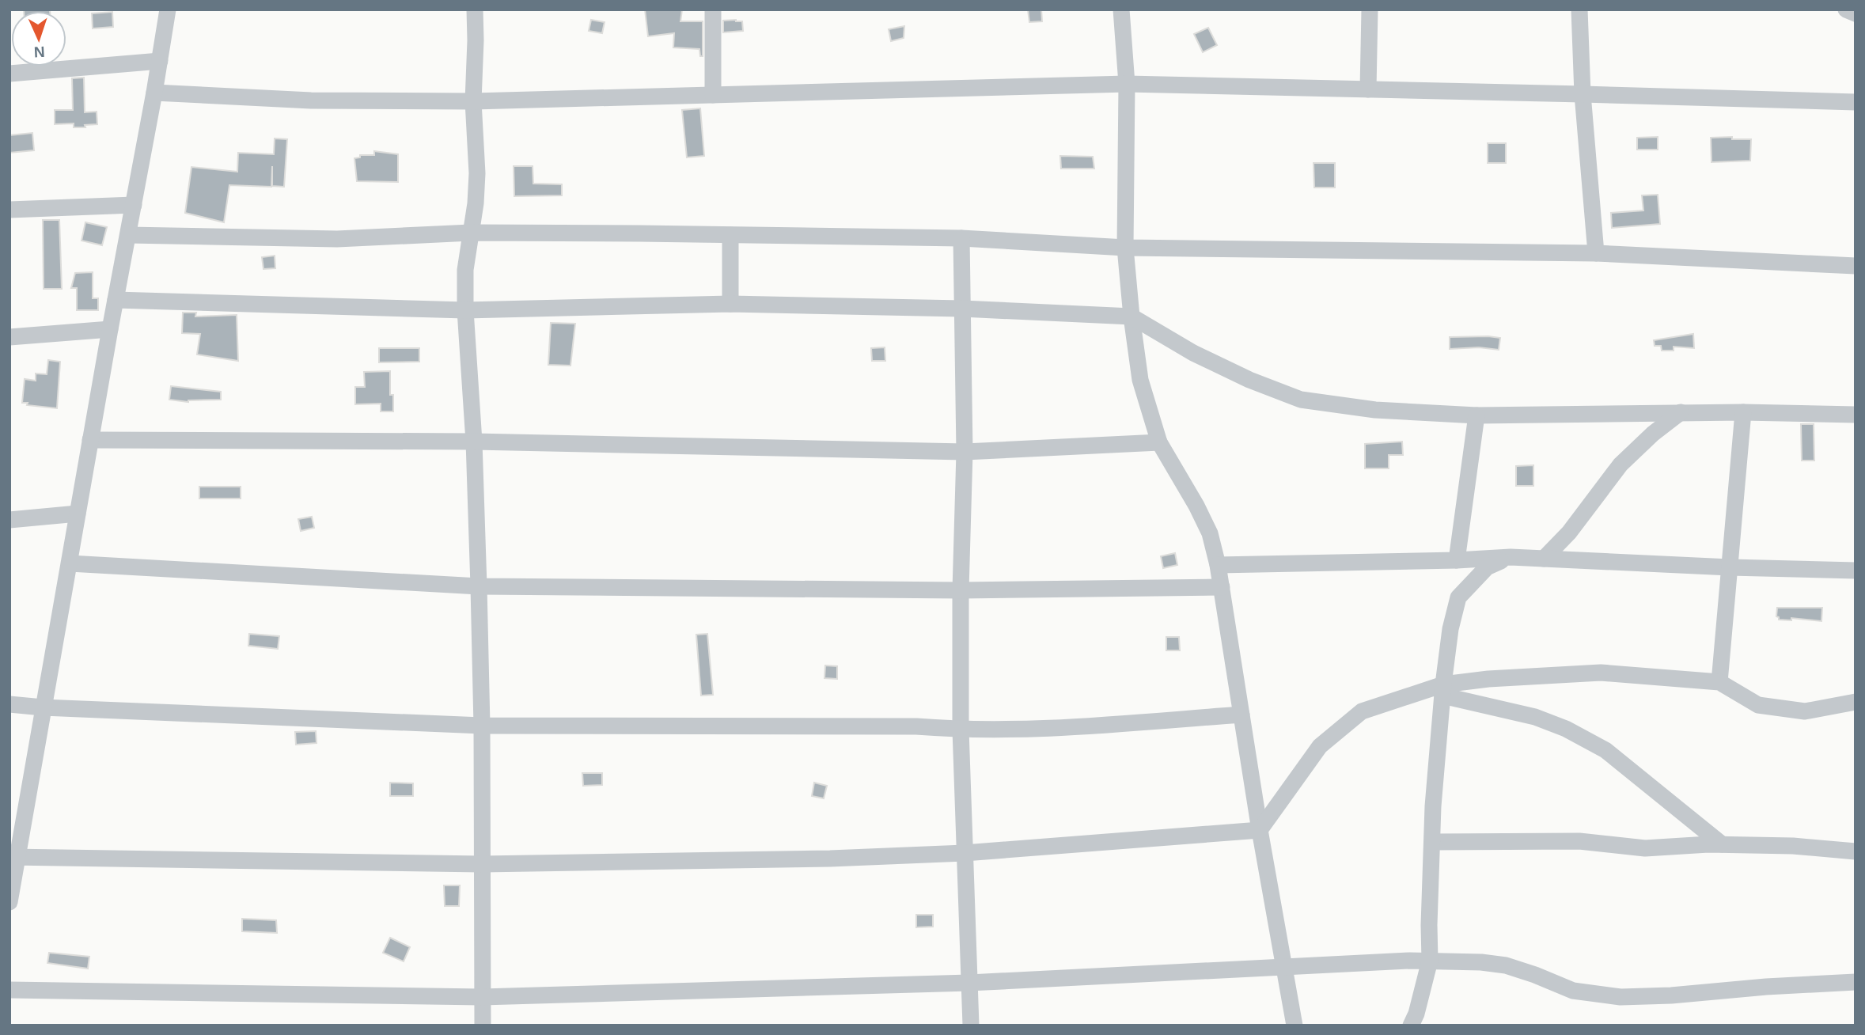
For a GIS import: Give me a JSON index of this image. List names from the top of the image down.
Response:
{
  "north": "bottom"
}
